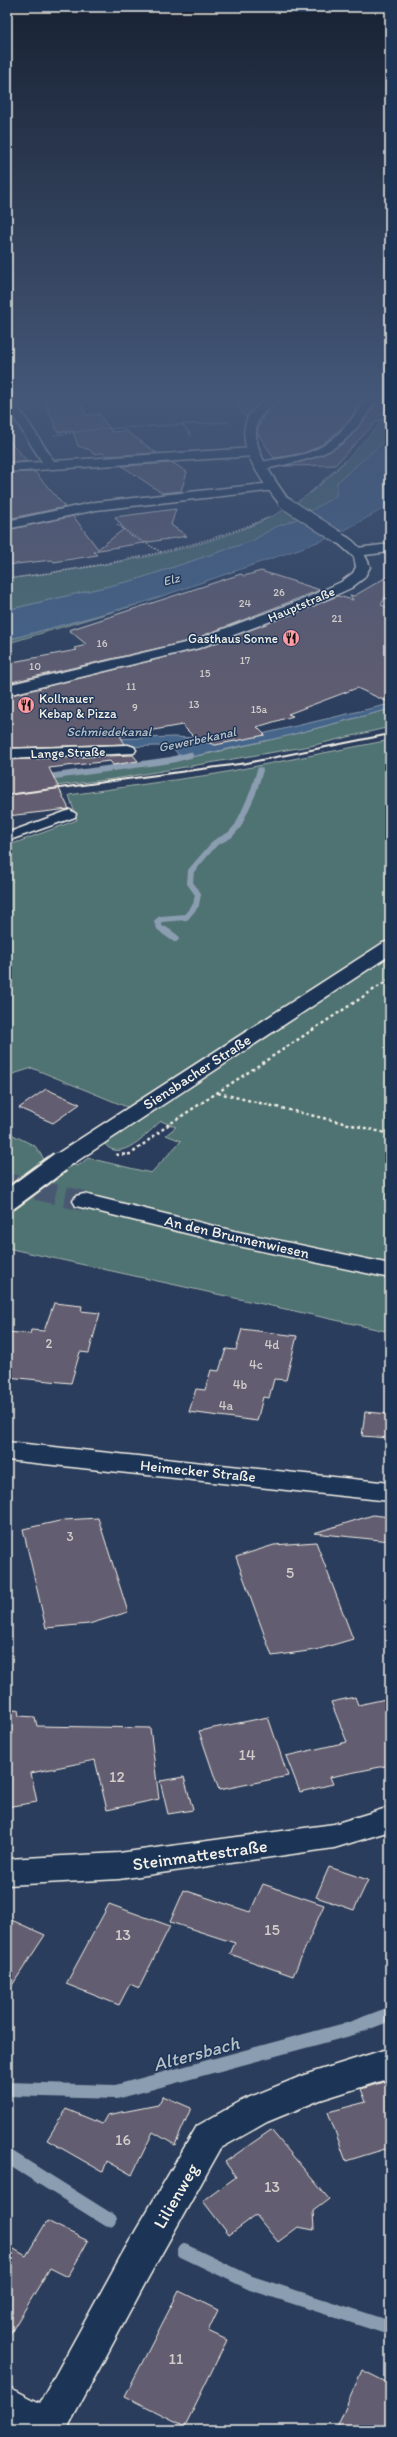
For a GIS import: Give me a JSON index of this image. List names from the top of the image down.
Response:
{
  "streets": {
    "street": [
      "Hauptstraße",
      "Lange Straße",
      "Siensbacher Straße",
      "An den Brunnenwiesen",
      "Heimecker Straße",
      "Steinmattestraße",
      "Lilienweg"
    ]
  },
  "water": [
    "Elz",
    "Schmiedekanal",
    "Gewerbekanal",
    "Altersbach"
  ],
  "places": {
    "restaurant": ["Gasthaus Sonne", "Kollnauer Kebap & Pizza"]
  },
  "house_numbers": [
    "26",
    "24",
    "21",
    "16",
    "17",
    "10",
    "15",
    "11",
    "13",
    "9",
    "15a",
    "2",
    "4d",
    "4c",
    "4b",
    "4a",
    "3",
    "5",
    "14",
    "12",
    "15",
    "13",
    "16",
    "13",
    "11"
  ]
}
